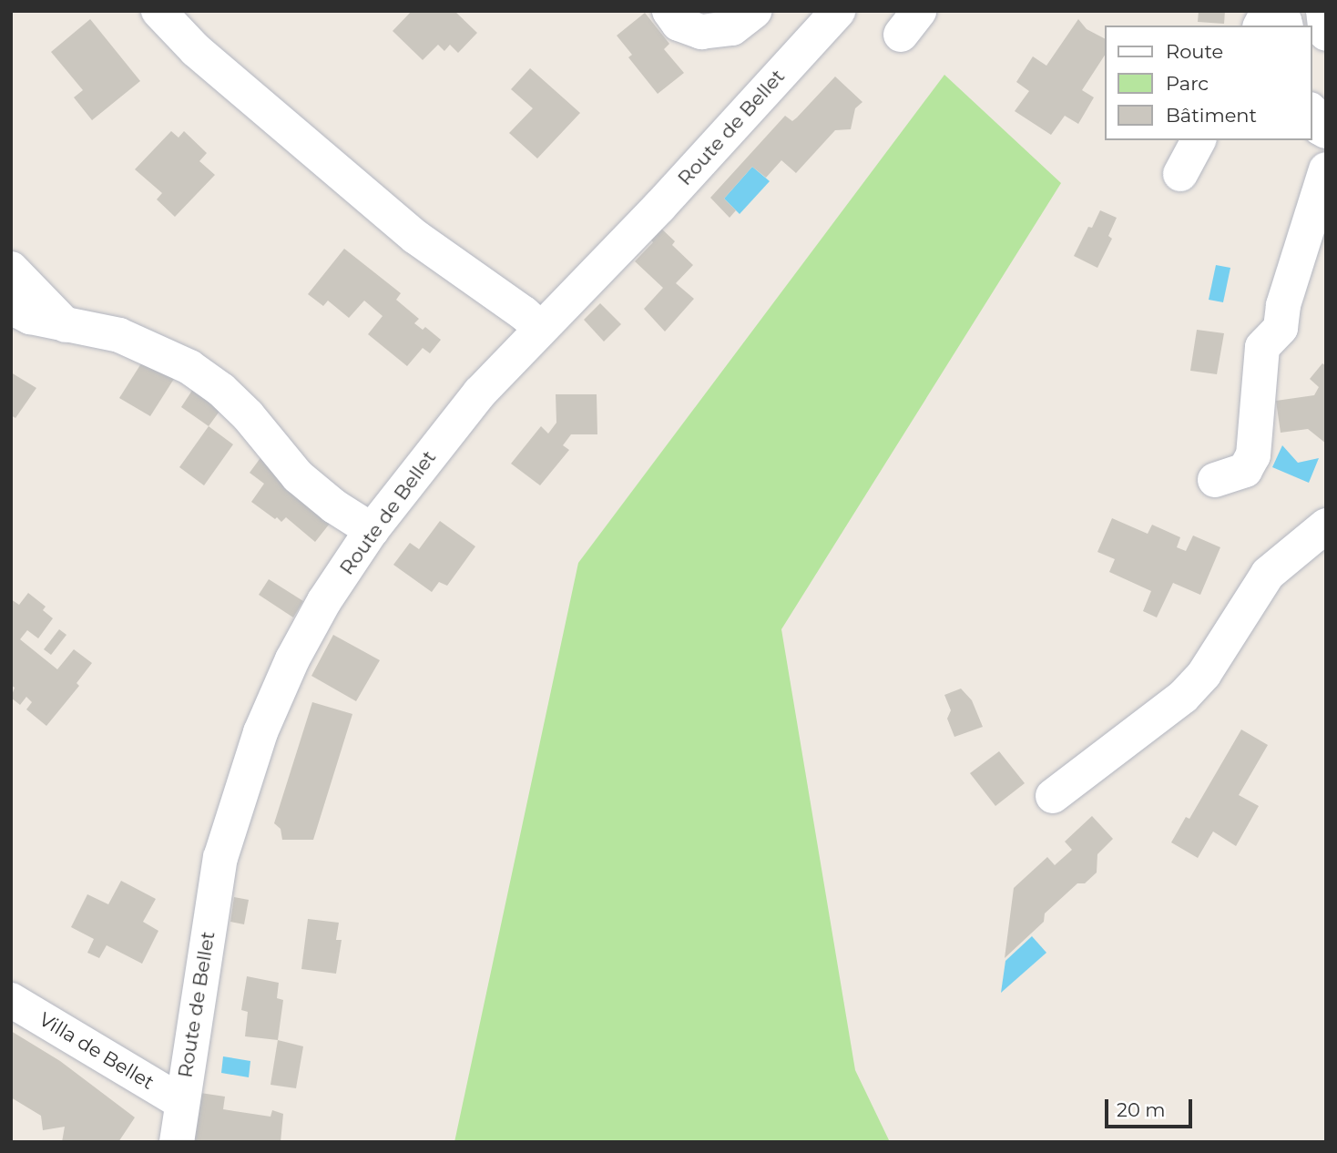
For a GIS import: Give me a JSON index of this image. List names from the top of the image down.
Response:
{
  "streets": {
    "street": ["Route de Bellet", "Villa de Bellet"]
  },
  "crossings": [
    ["Route de Bellet", "Villa de Bellet"]
  ],
  "legend": ["Route", "Parc", "Bâtiment"],
  "scale_bar": "20 m"
}
